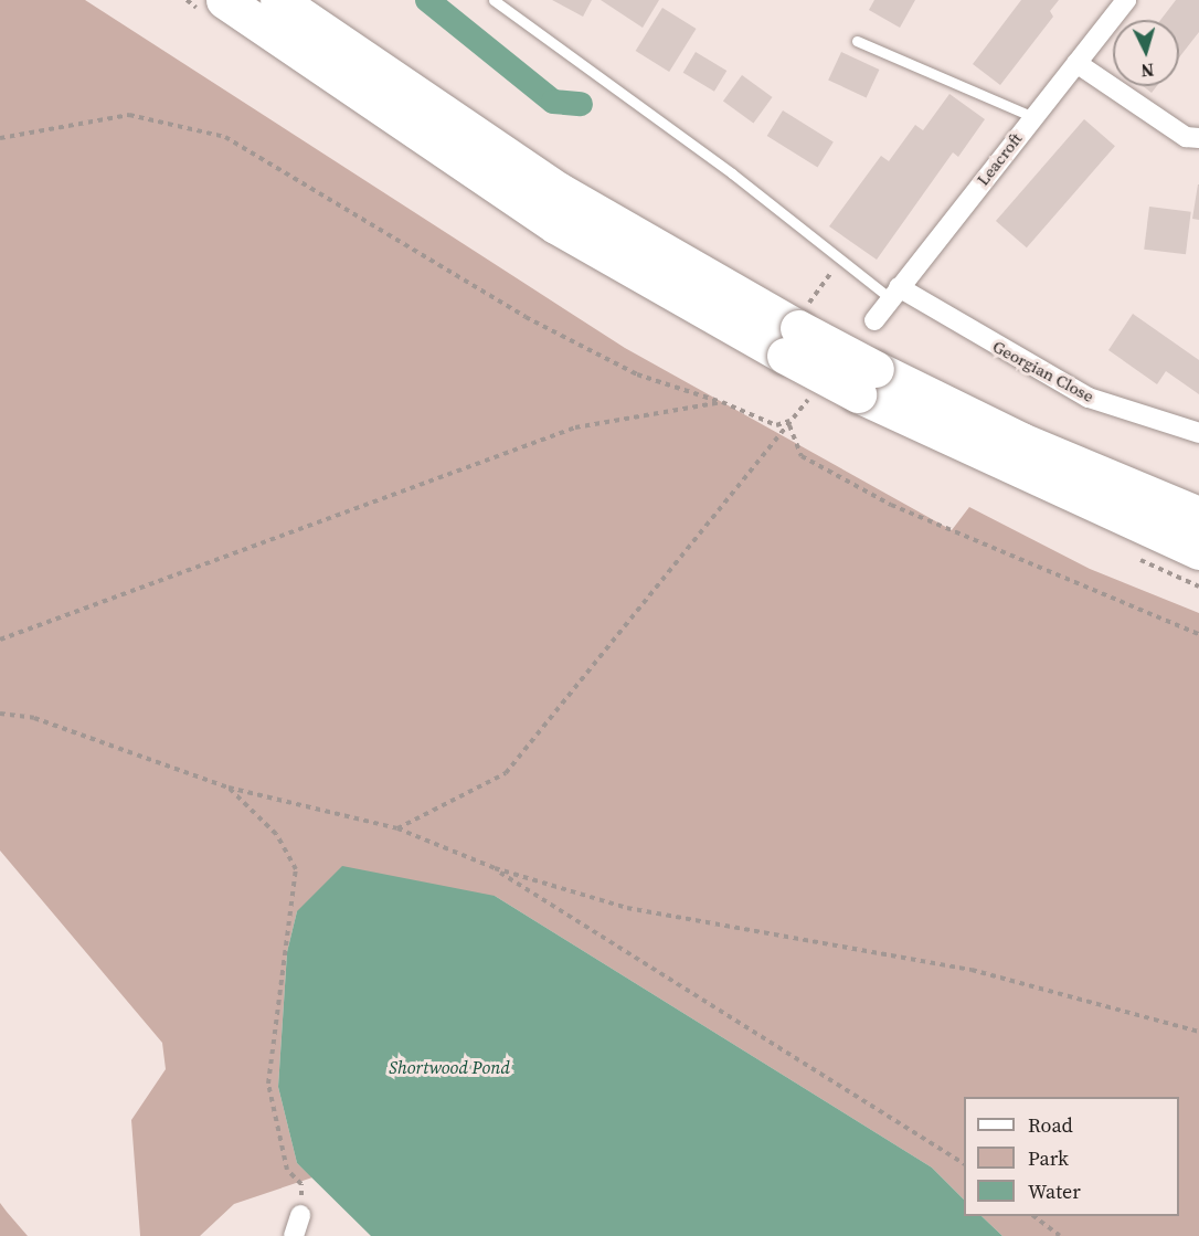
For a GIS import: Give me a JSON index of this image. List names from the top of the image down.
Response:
{
  "streets": {
    "street": ["Leacroft", "Georgian Close"]
  },
  "crossings": [
    ["Leacroft", "Georgian Close"]
  ],
  "water": ["Shortwood Pond"],
  "legend": ["Road", "Park", "Water"],
  "north": "bottom"
}
